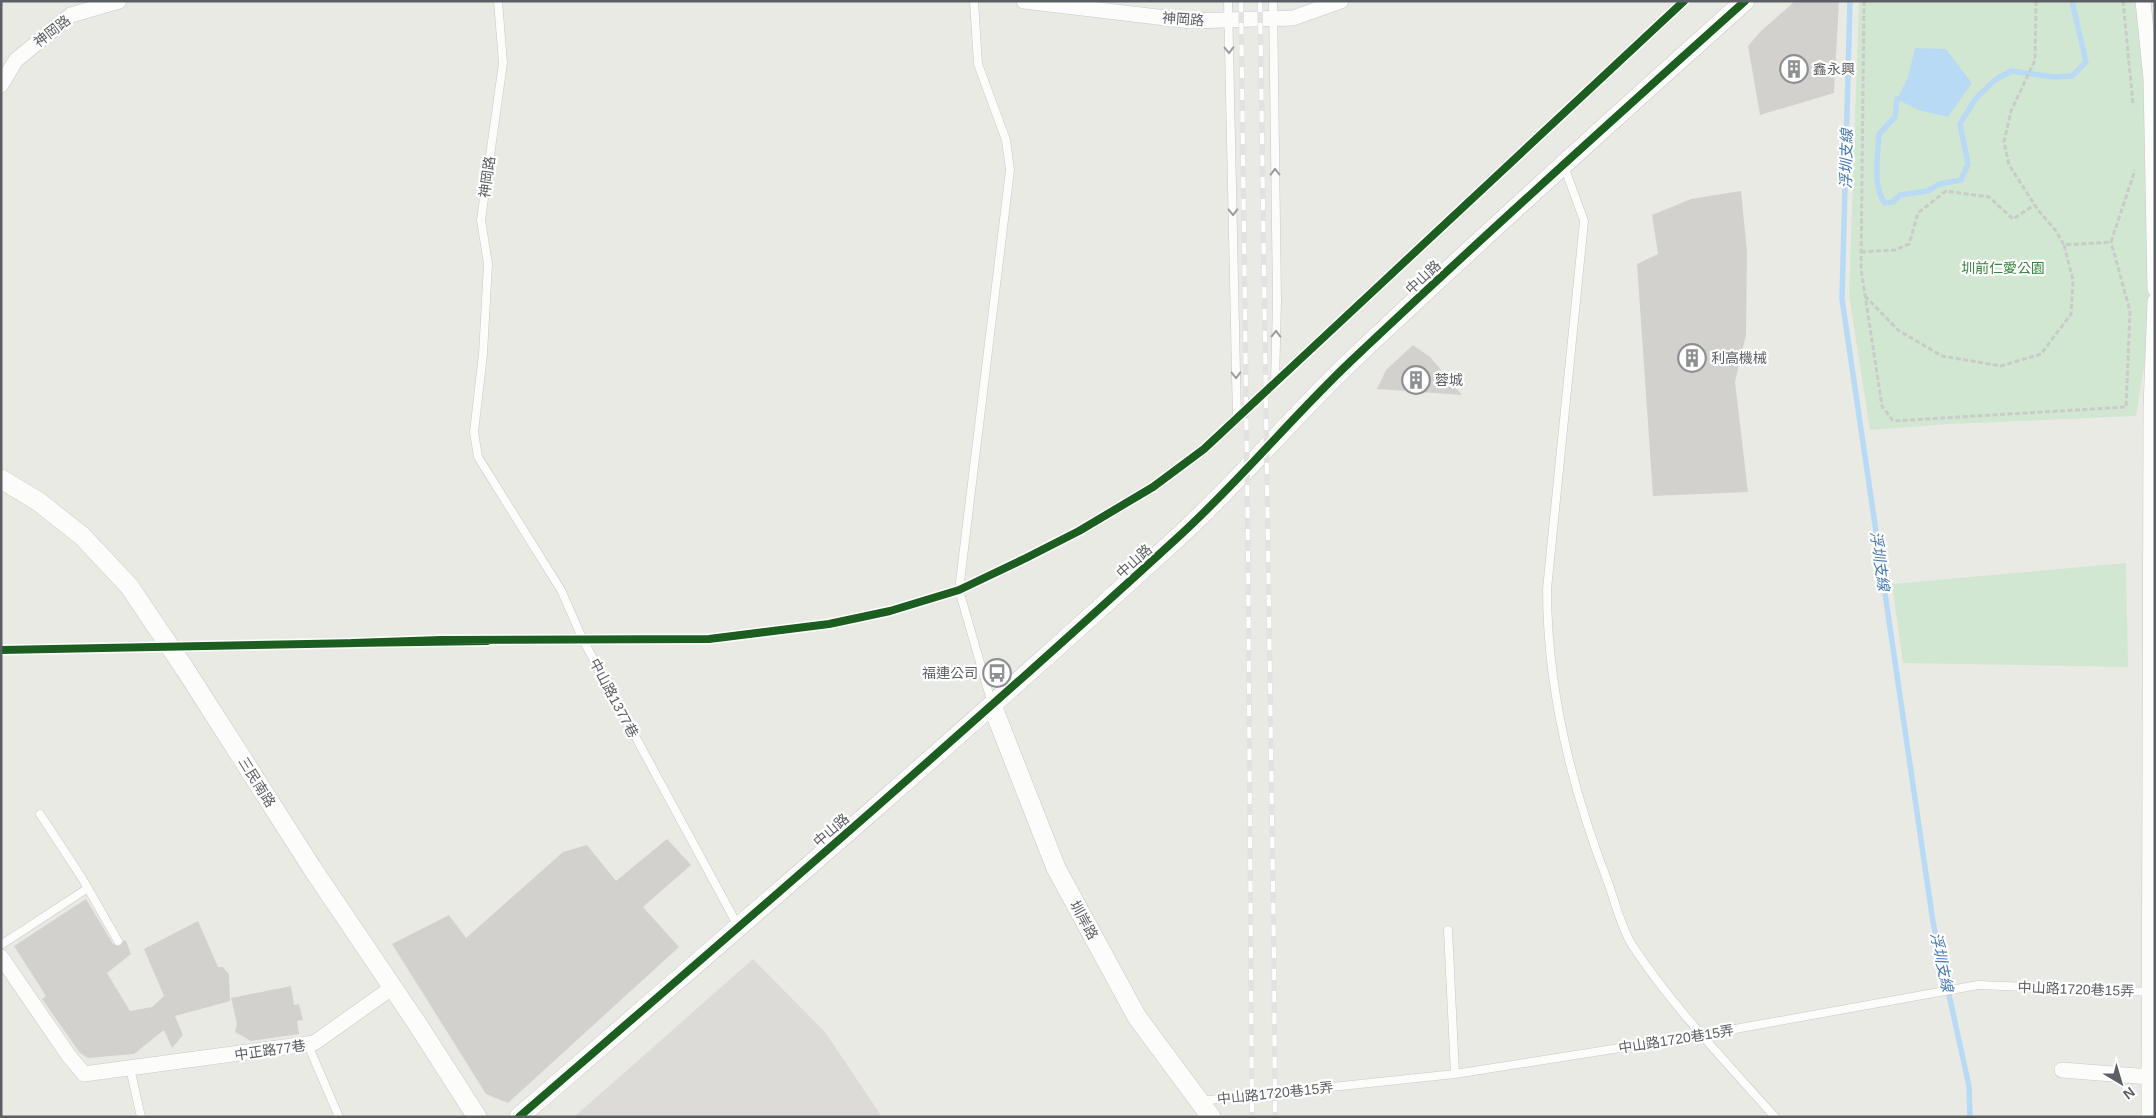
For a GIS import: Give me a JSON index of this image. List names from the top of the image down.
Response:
{
  "streets": {
    "street": [
      "神岡路",
      "中山路",
      "三民南路",
      "圳岸路",
      "中正路77巷"
    ],
    "lane": ["中山路1377巷", "中山路1720巷15弄"]
  },
  "crossings": [
    ["神岡路", "中山路1377巷"],
    ["中山路", "中山路1377巷"],
    ["中山路", "圳岸路"],
    ["三民南路", "中正路77巷"],
    ["圳岸路", "中山路1720巷15弄"]
  ],
  "water": ["浮圳支線"],
  "parks": ["圳前仁愛公園"],
  "places": {
    "building": ["鑫永興", "利高機械", "蓉城"],
    "bus stop": ["福連公司"]
  },
  "north": "bottom right"
}
